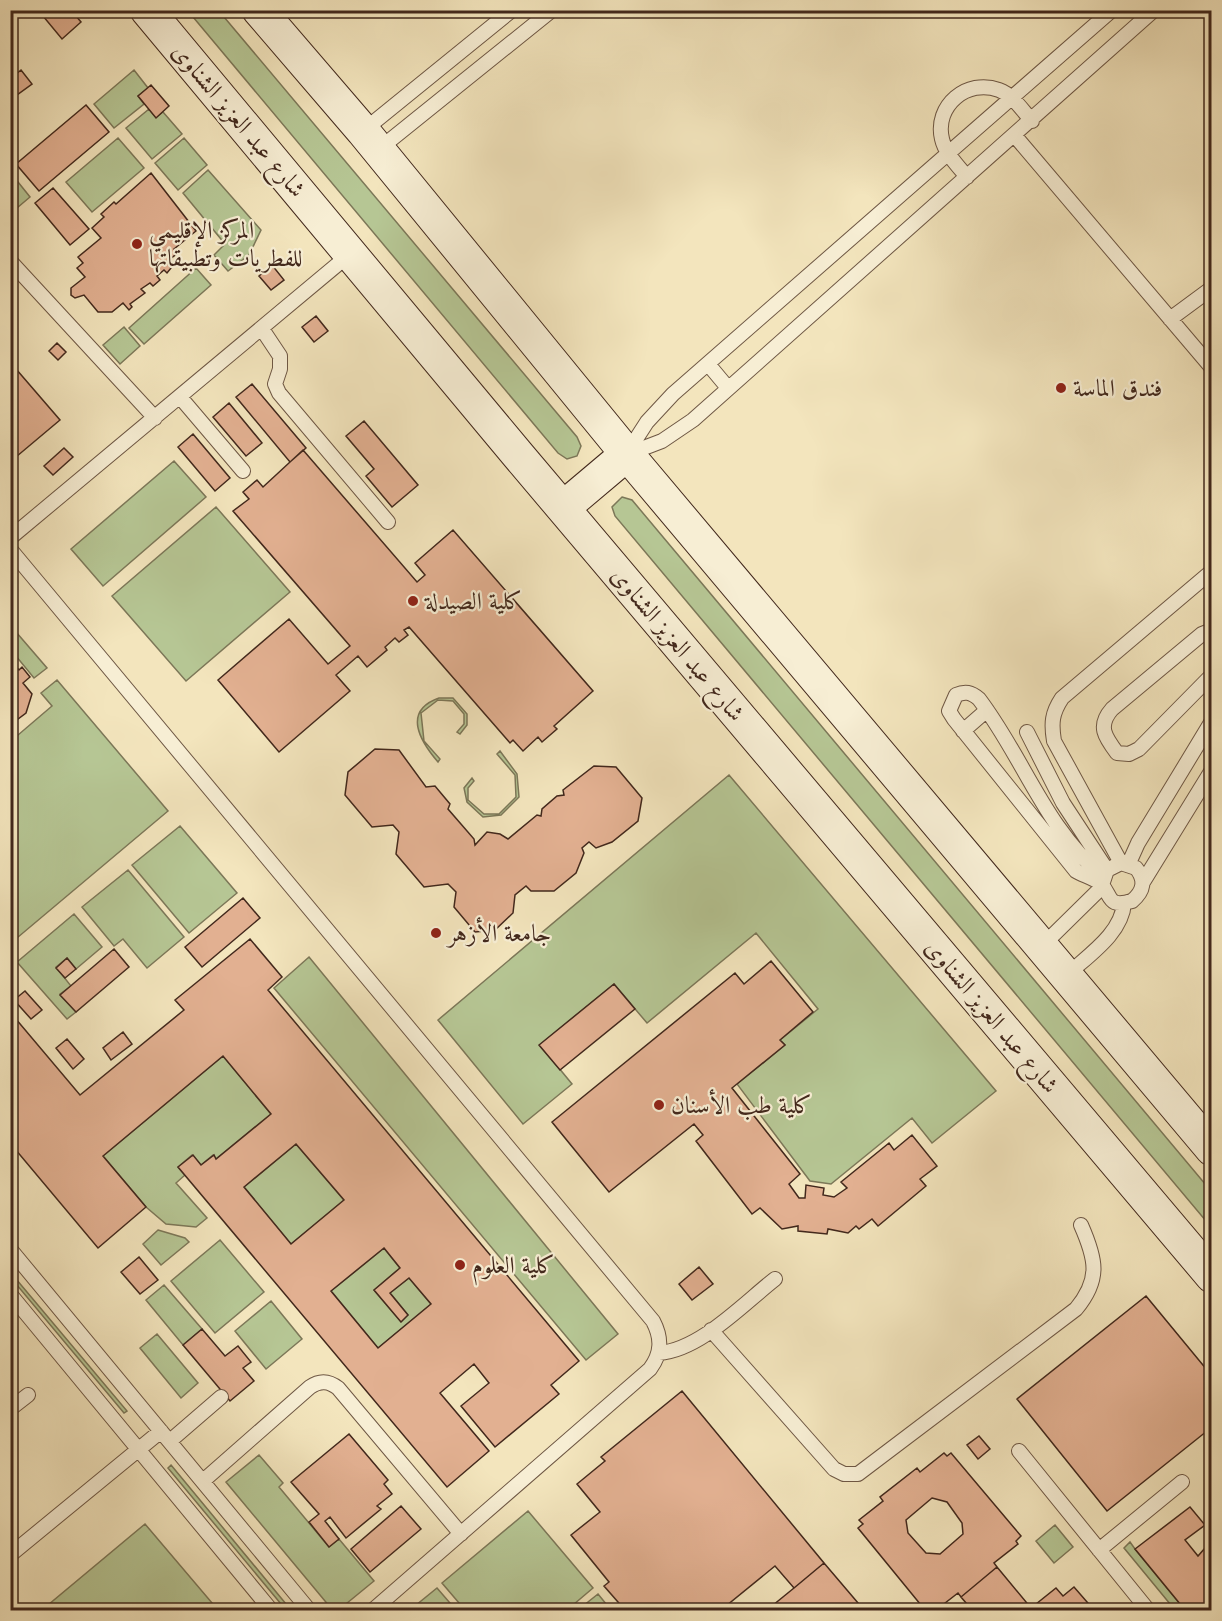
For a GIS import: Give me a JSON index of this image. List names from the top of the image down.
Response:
{
  "streets": {
    "street": ["شارع عبد العزيز الشناوى"]
  },
  "places": [
    "المركز الإقليمي للفطريات وتطبيقاتها",
    "فندق الماسة",
    "كلية الصيدلة",
    "جامعة الأزهر",
    "كلية طب الأسنان",
    "كلية العلوم"
  ]
}
